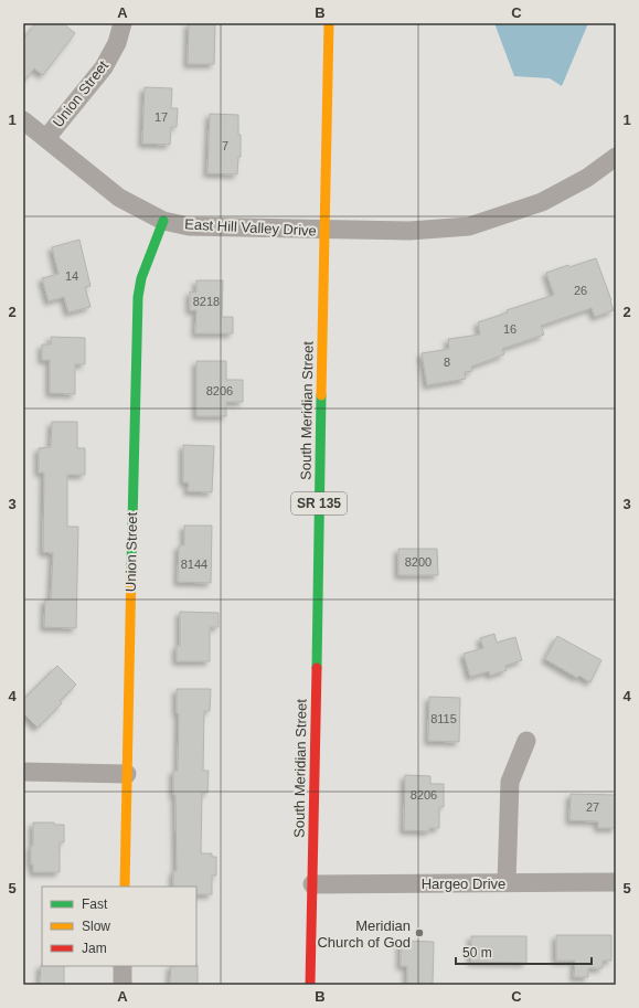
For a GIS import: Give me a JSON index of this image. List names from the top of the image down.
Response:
{
  "streets": {
    "main road": ["Union Street", "South Meridian Street", "SR 135"],
    "street": ["East Hill Valley Drive", "Hargeo Drive"]
  },
  "crossings": [
    ["Union Street", "East Hill Valley Drive"],
    ["East Hill Valley Drive", "South Meridian Street"],
    ["South Meridian Street", "Hargeo Drive"]
  ],
  "places": ["Meridian Church of God"],
  "house_numbers": [
    "17",
    "7",
    "14",
    "26",
    "8218",
    "16",
    "8",
    "8206",
    "8200",
    "8144",
    "8115",
    "8206",
    "27"
  ],
  "legend": ["Fast", "Slow", "Jam"],
  "scale_bar": "50 m",
  "grid": {
    "columns": ["A", "B", "C"],
    "rows": [
      "1",
      "2",
      "3",
      "4",
      "5"
    ]
  }
}
